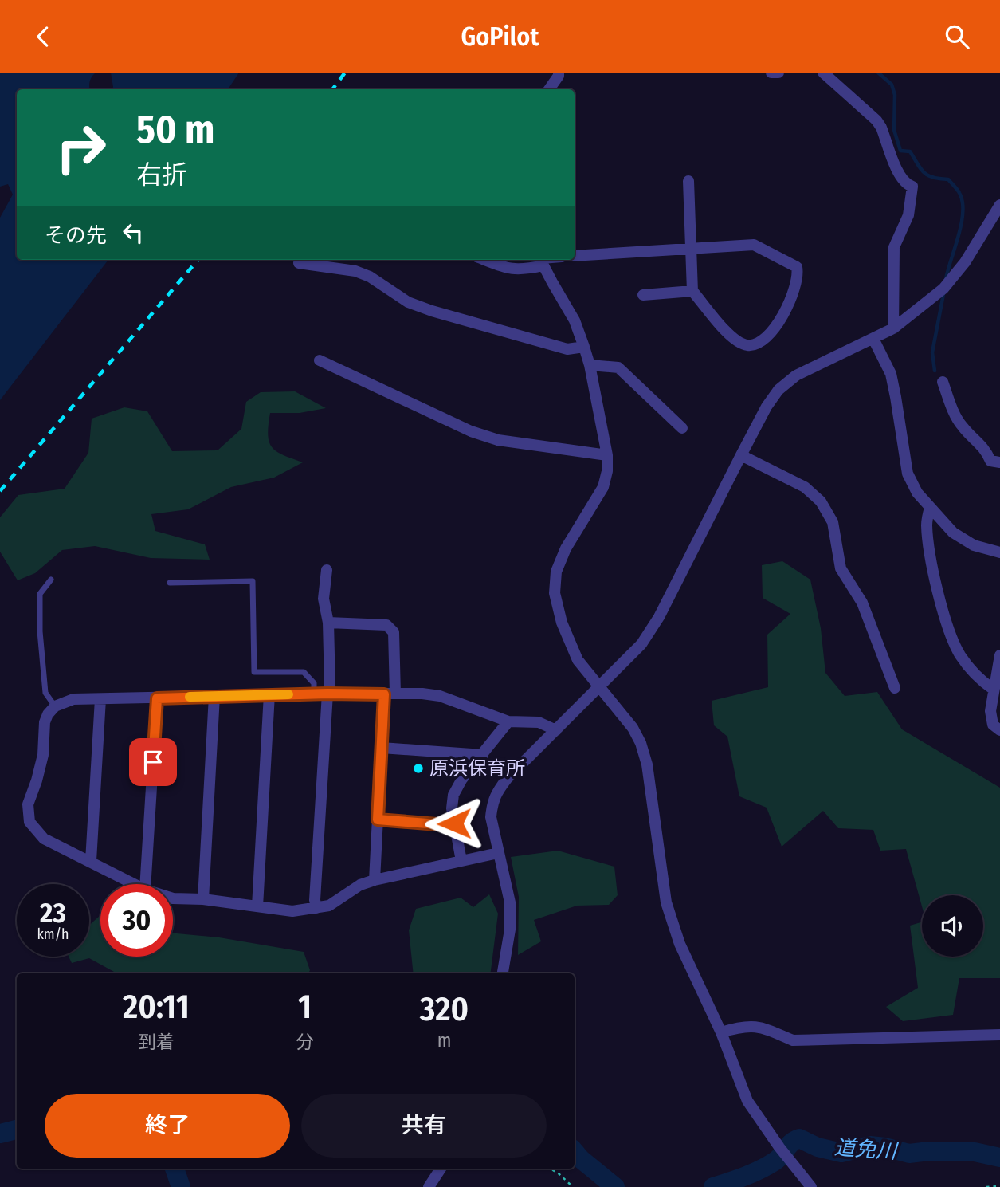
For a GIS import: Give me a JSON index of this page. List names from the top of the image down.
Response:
{
  "water": ["道免川"],
  "places": ["原浜保育所"],
  "page": {
    "header": "GoPilot",
    "turn": ["50 m", "右折"],
    "then": "その先",
    "speed": "23 km/h",
    "limit": "30",
    "eta": [
      "20:11",
      "到着",
      "1",
      "分",
      "320",
      "m"
    ],
    "buttons": ["終了", "共有"]
  }
}
